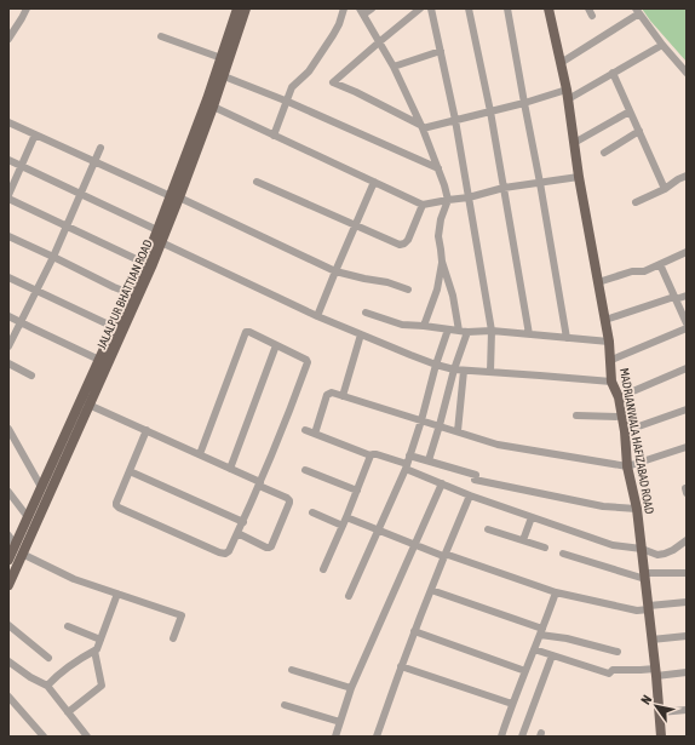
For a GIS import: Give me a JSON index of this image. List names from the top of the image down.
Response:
{
  "streets": {
    "main road": ["JALALPUR BHATTIAN ROAD", "MADRIANWALA HAFIZABAD ROAD"]
  },
  "north": "top left"
}
